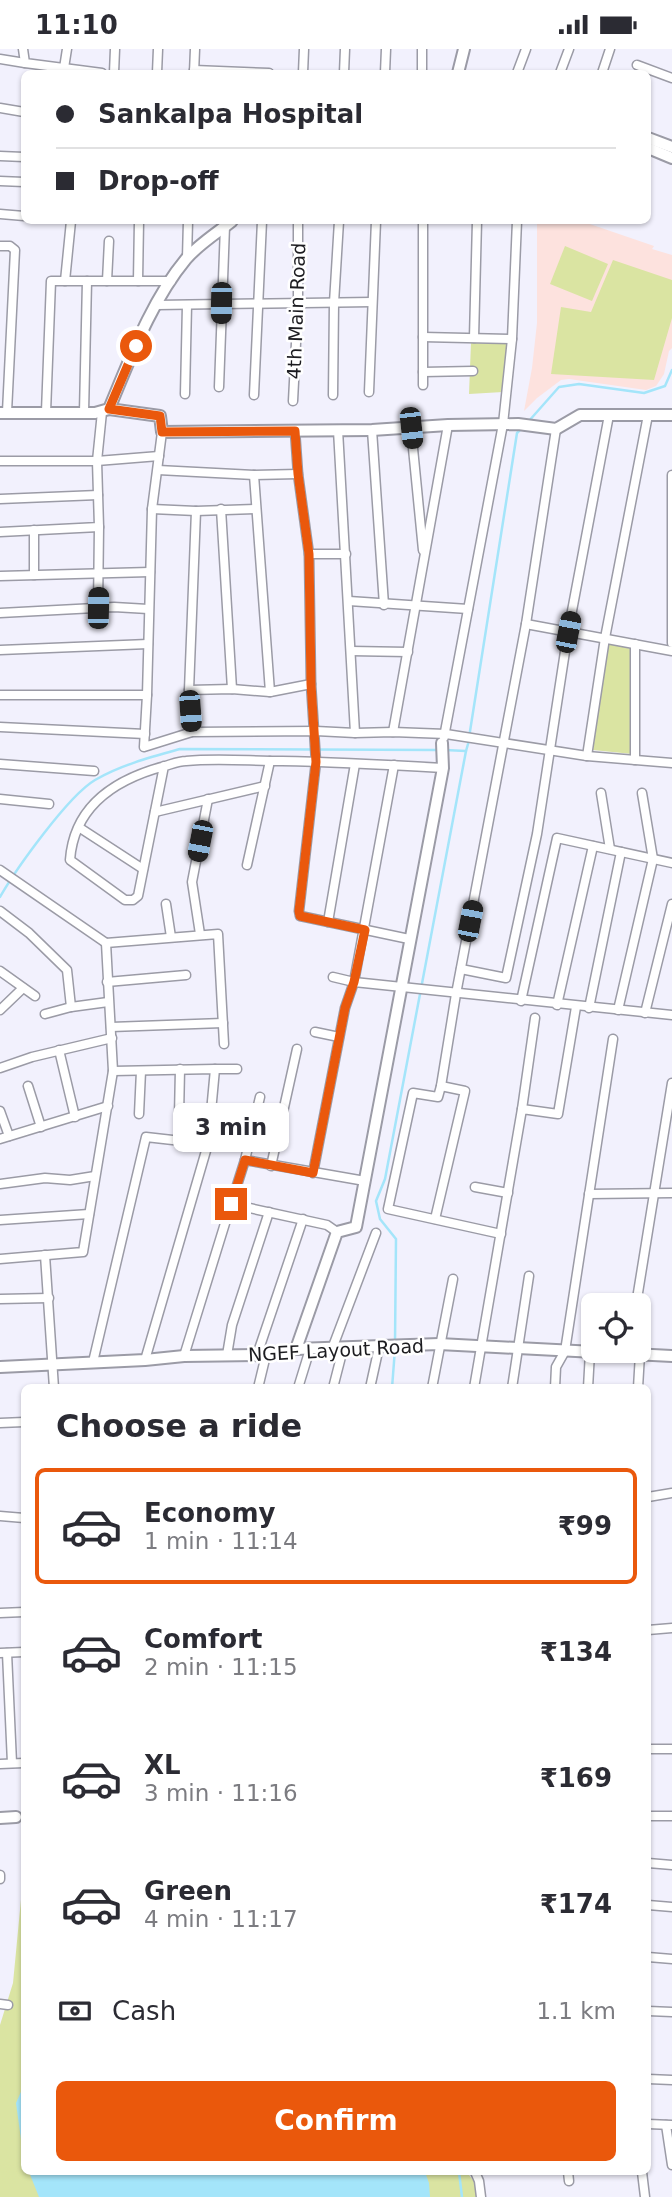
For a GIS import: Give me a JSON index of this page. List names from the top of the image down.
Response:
{
  "streets": {
    "street": ["4th Main Road", "NGEF Layout Road"]
  },
  "page": {
    "status": "11:10",
    "banner": ["Sankalpa Hospital", "Drop-off"],
    "bubble": "3 min",
    "heading": "Choose a ride",
    "list": [
      {
        "name": "Economy",
        "note": "1 min · 11:14",
        "value": "₹99"
      },
      {
        "name": "Comfort",
        "note": "2 min · 11:15",
        "value": "₹134"
      },
      {
        "name": "XL",
        "note": "3 min · 11:16",
        "value": "₹169"
      },
      {
        "name": "Green",
        "note": "4 min · 11:17",
        "value": "₹174"
      }
    ],
    "pay": ["Cash", "1.1 km"],
    "buttons": "Confirm"
  }
}
